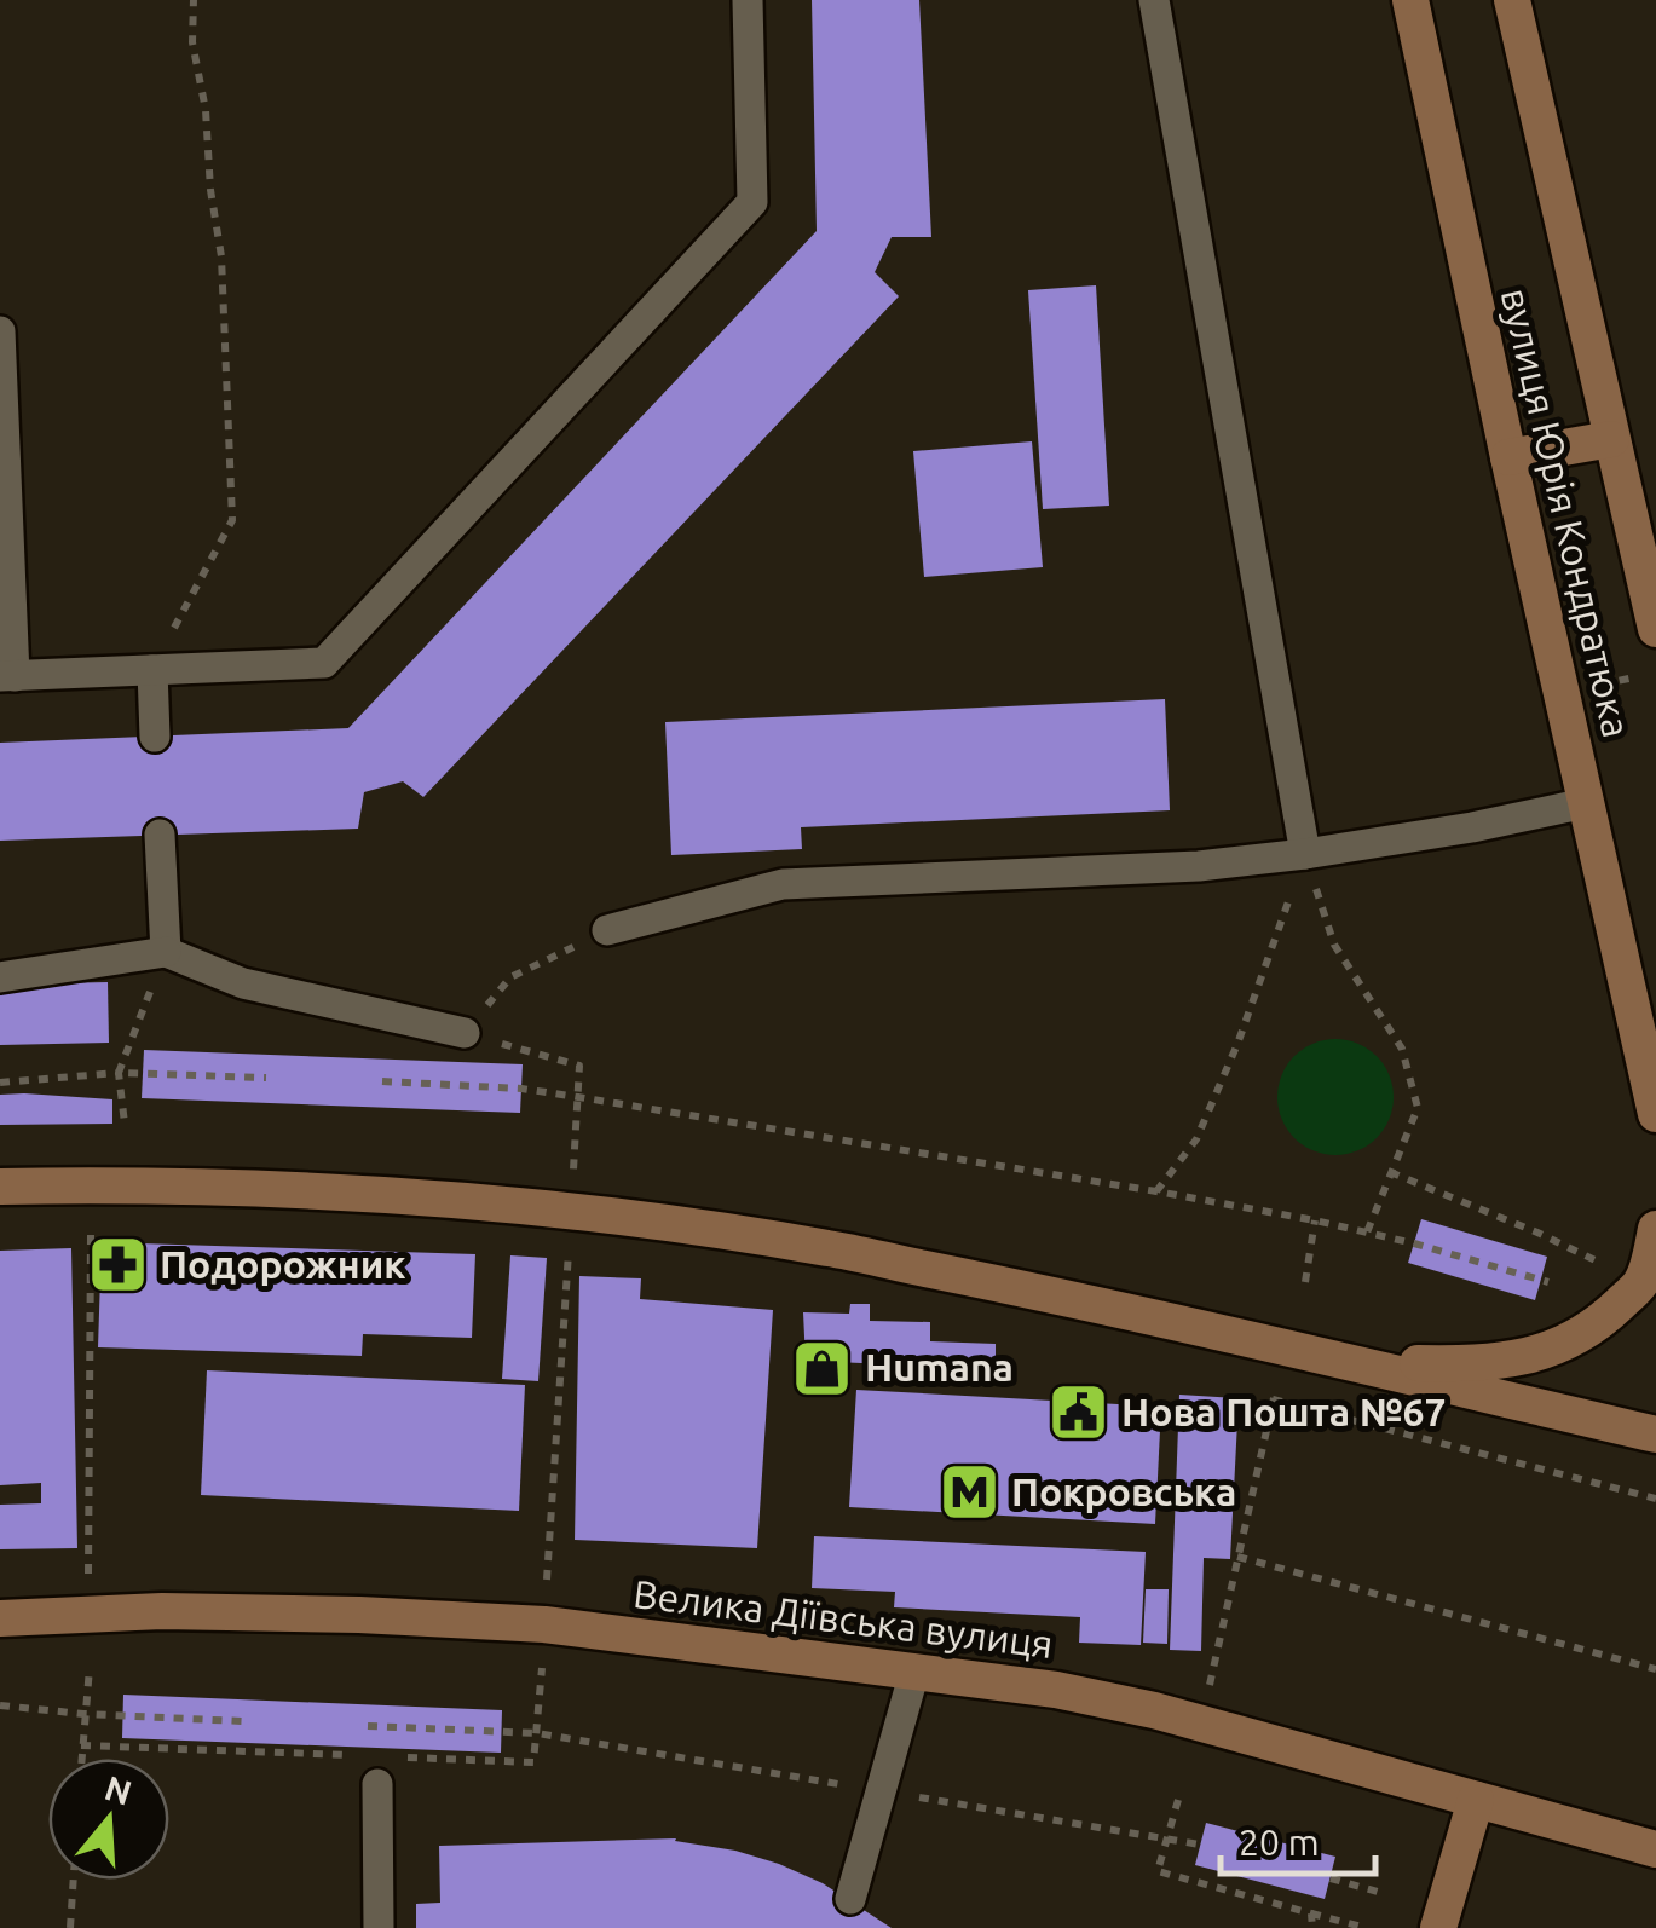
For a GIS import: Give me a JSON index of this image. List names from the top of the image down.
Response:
{
  "streets": {
    "main road": ["вулиця Юрія Кондратюка", "Велика Діївська вулиця"]
  },
  "places": {
    "pharmacy": ["Подорожник"],
    "shop": ["Humana"],
    "public building": ["Нова Пошта №67"],
    "metro station": ["Покровська"]
  },
  "scale_bar": "20 m",
  "north": "top"
}
